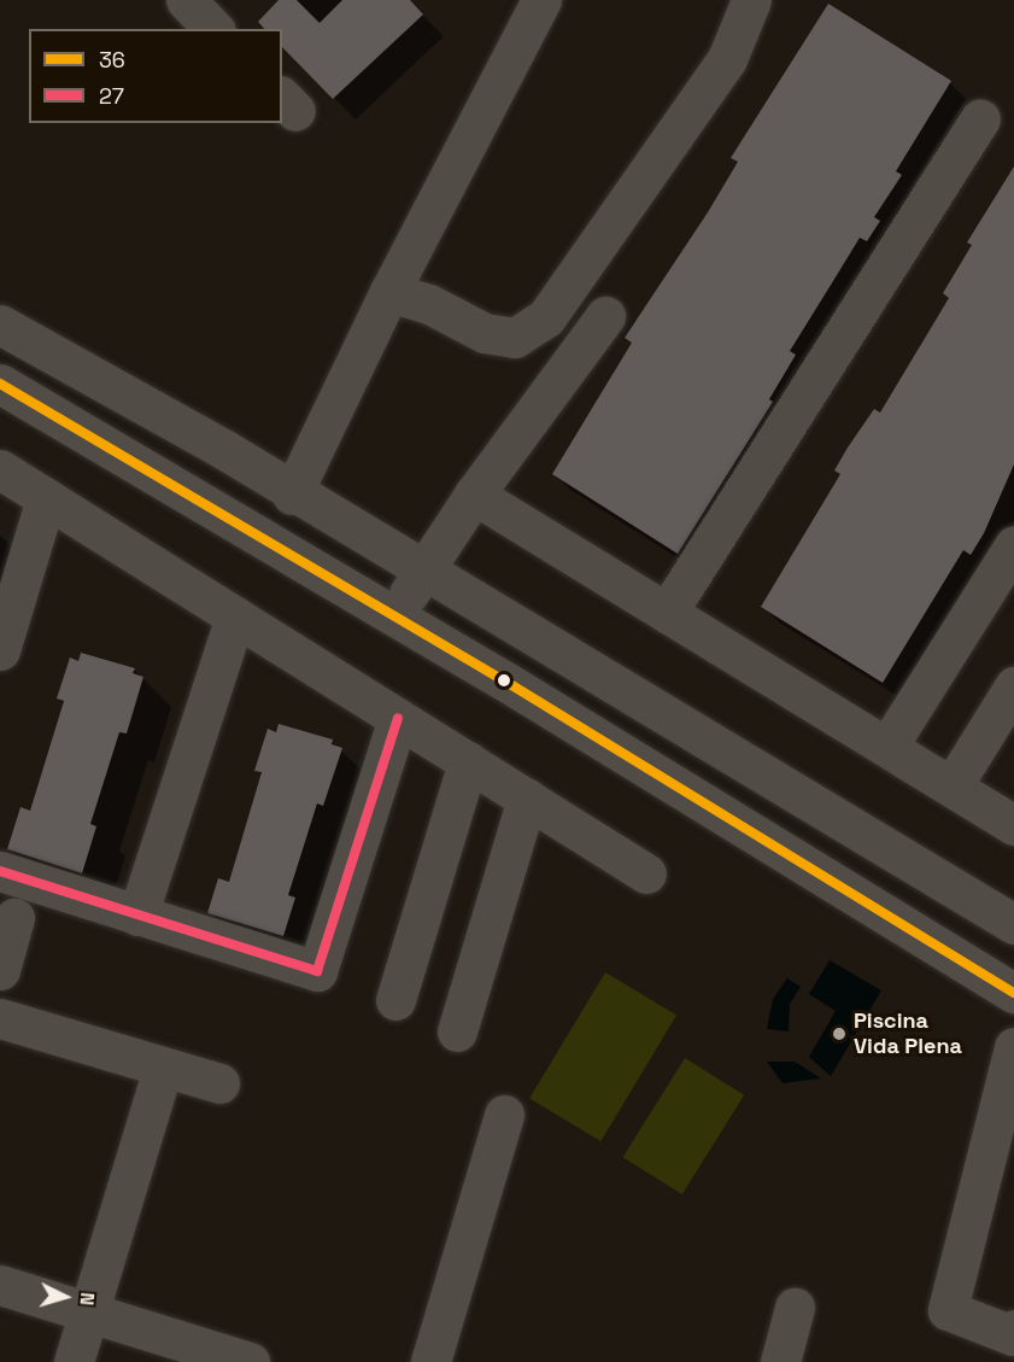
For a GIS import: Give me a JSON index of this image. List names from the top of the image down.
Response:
{
  "places": ["Piscina Vida Plena"],
  "lines": ["transit line 36", "transit line 27"],
  "legend": ["36", "27"],
  "north": "right"
}
